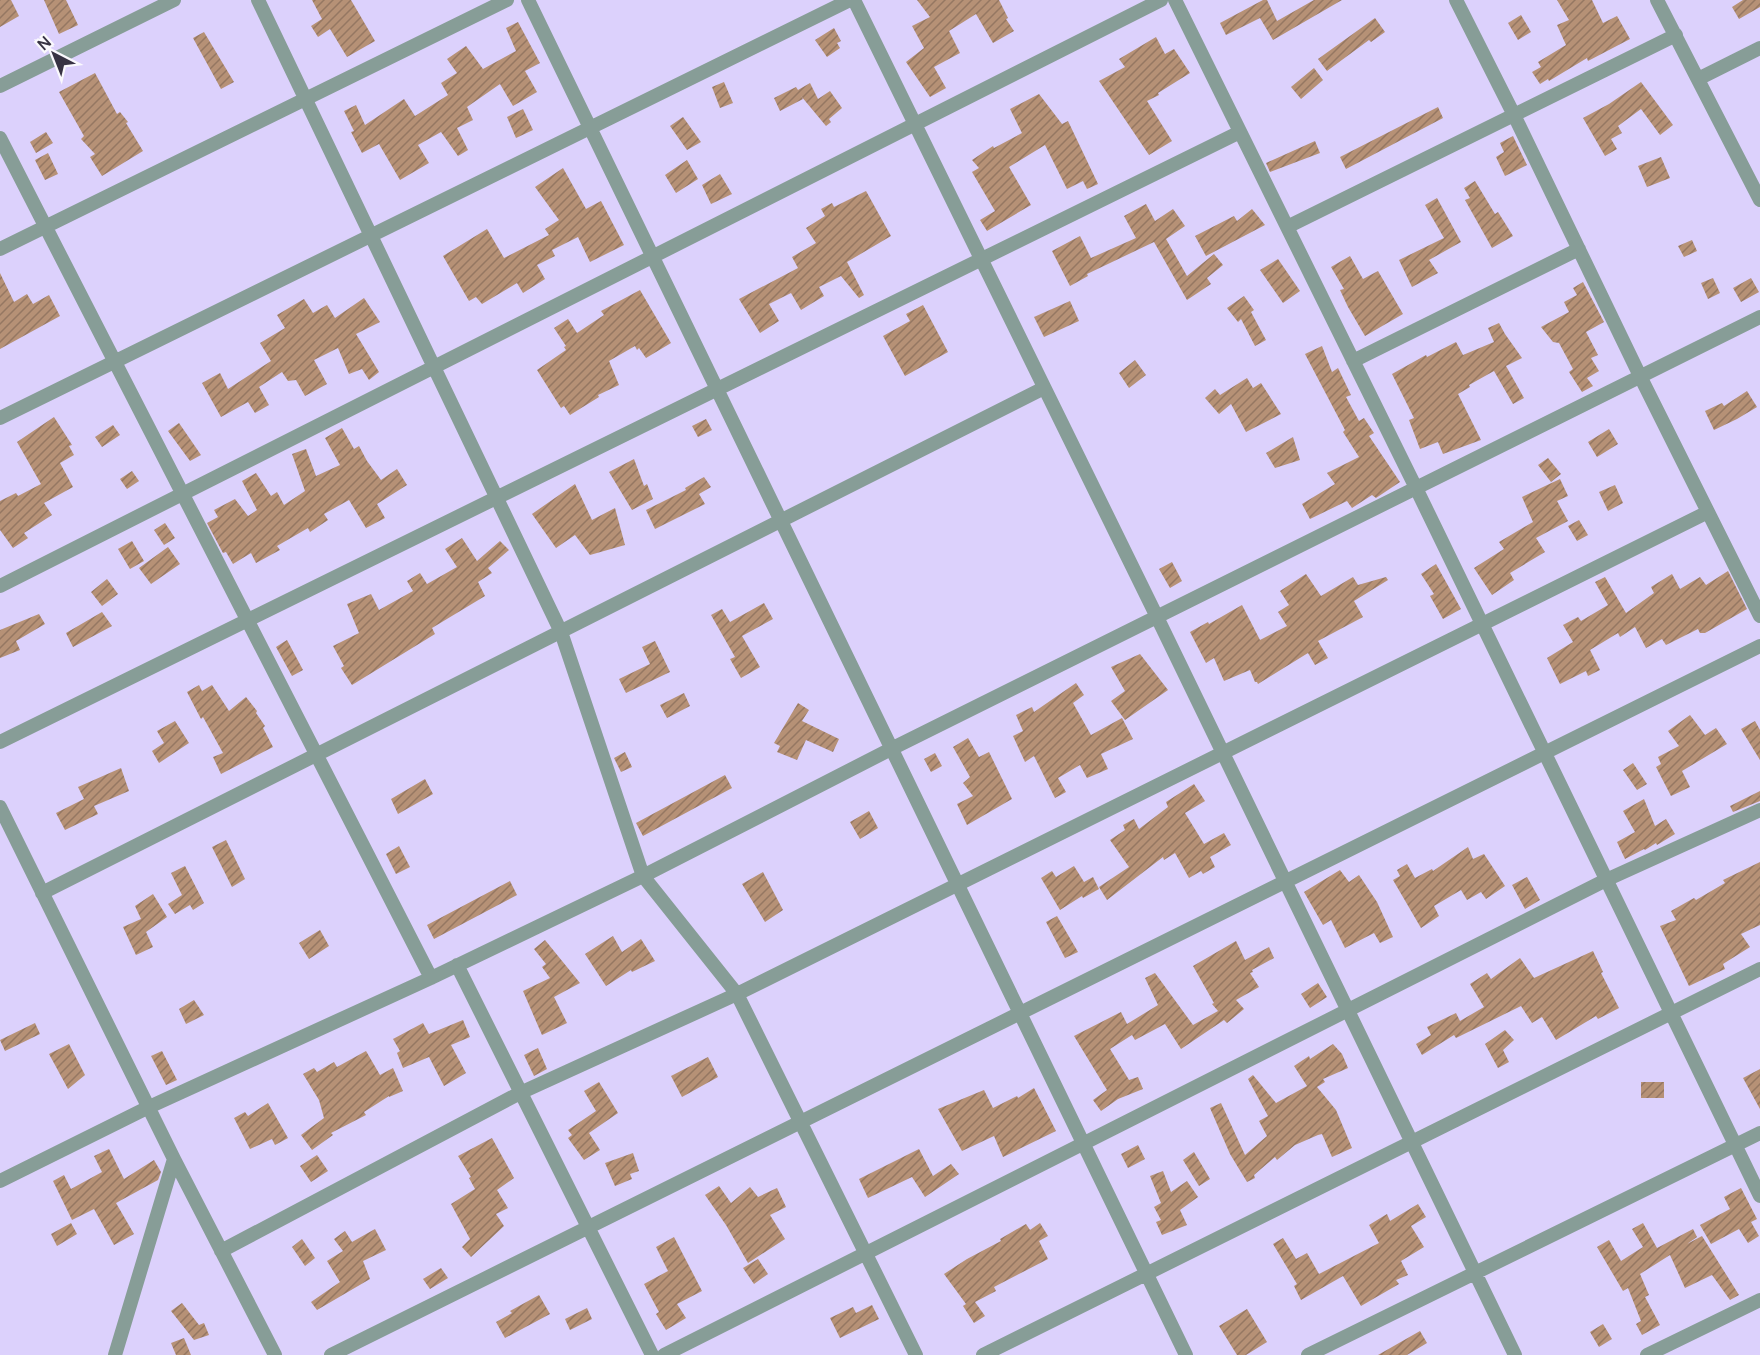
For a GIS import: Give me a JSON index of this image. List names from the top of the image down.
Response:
{
  "north": "top left"
}
